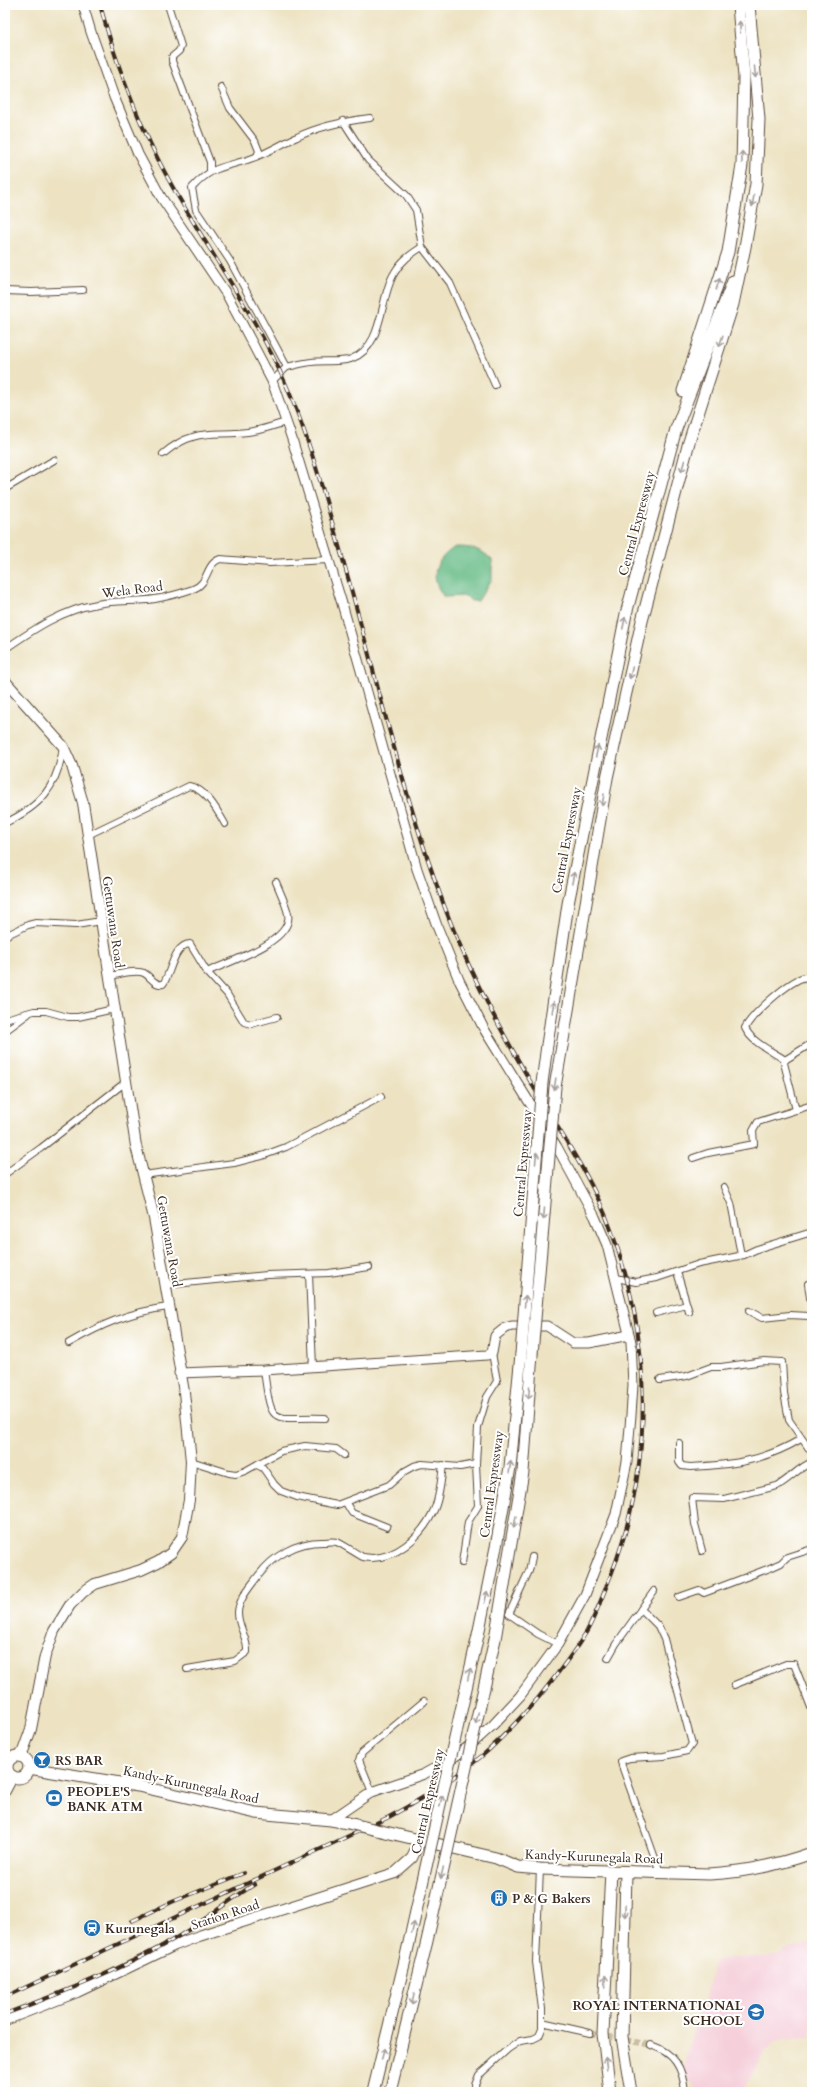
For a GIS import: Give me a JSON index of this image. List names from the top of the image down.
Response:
{
  "streets": {
    "highway": ["Central Expressway", "Kandy-Kurunegala Road"],
    "main road": ["Gettuwana Road", "Station Road"],
    "street": ["Wela Road"]
  },
  "crossings": [
    ["Gettuwana Road", "Kandy-Kurunegala Road"],
    ["Kandy-Kurunegala Road", "Station Road"]
  ],
  "places": {
    "bar": ["RS BAR"],
    "bank": ["PEOPLE'S BANK ATM"],
    "building": ["P & G Bakers"],
    "station": ["Kurunegala"],
    "school or university": ["ROYAL INTERNATIONAL SCHOOL"]
  }
}
